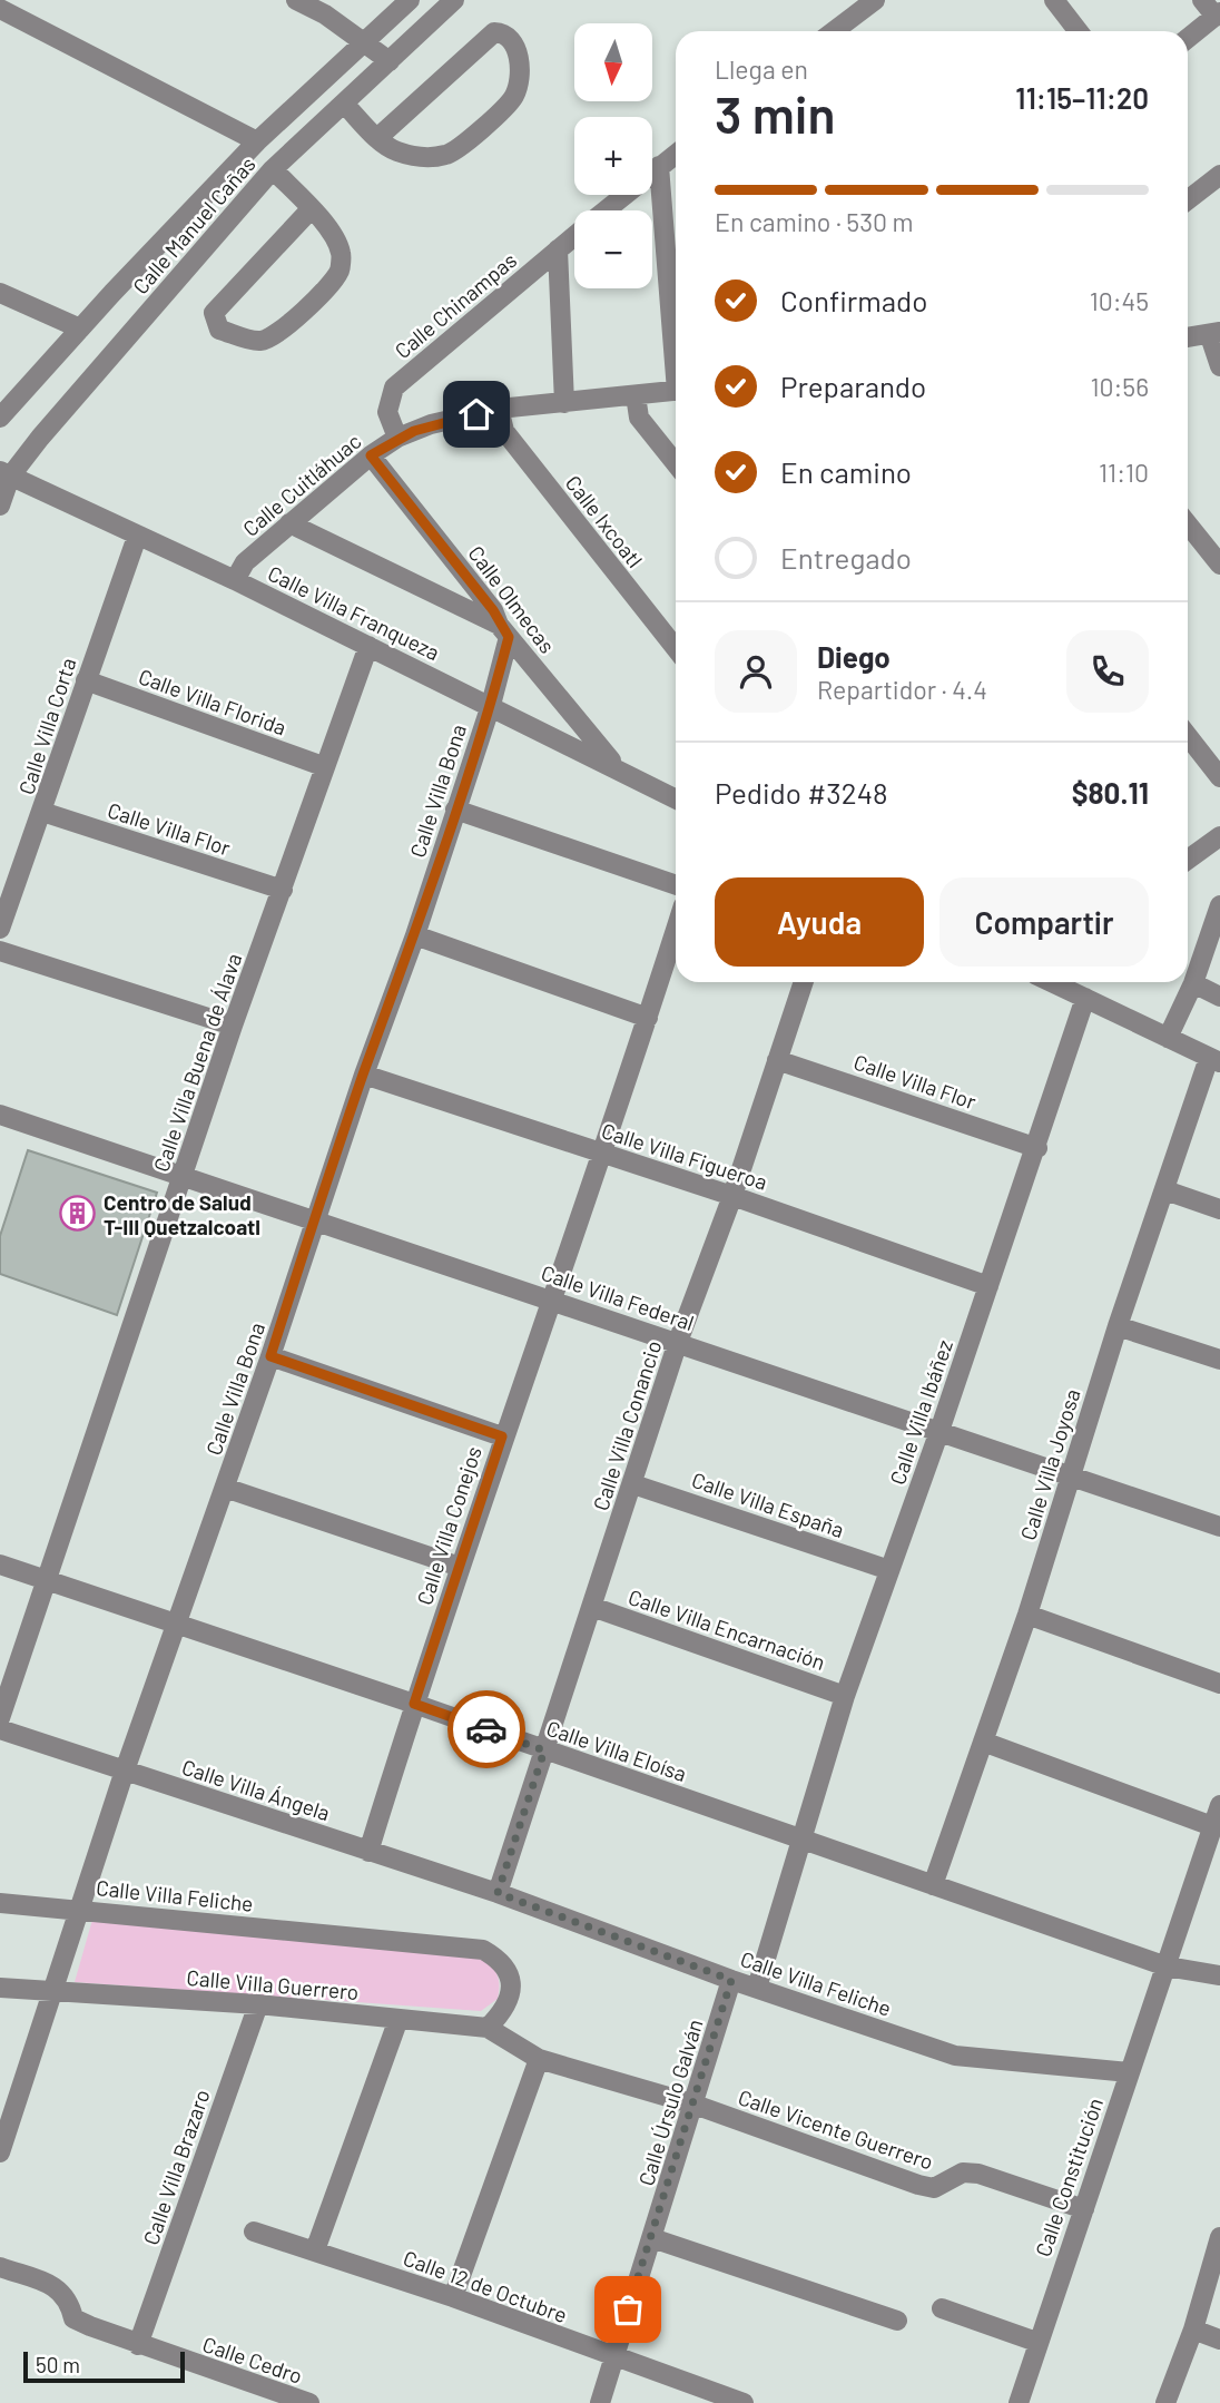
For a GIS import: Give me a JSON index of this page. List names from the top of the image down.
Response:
{
  "streets": {
    "street": [
      "Calle Manuel Cañas",
      "Calle Chinampas",
      "Calle Cuitláhuac",
      "Calle Ixcoatl",
      "Calle Olmecas",
      "Calle Villa Franqueza",
      "Calle Villa Florida",
      "Calle Villa Corta",
      "Calle Villa Bona",
      "Calle Villa Flor",
      "Calle Villa Buena de Álava",
      "Calle Villa Figueroa",
      "Calle Villa Federal",
      "Calle Villa Ibáñez",
      "Calle Villa Conancio",
      "Calle Villa Joyosa",
      "Calle Villa España",
      "Calle Villa Conejos",
      "Calle Villa Encarnación",
      "Calle Villa Eloísa",
      "Calle Villa Ángela",
      "Calle Villa Feliche",
      "Calle Villa Guerrero",
      "Calle Úrsulo Galván",
      "Calle Vicente Guerrero",
      "Calle Villa Brazaro",
      "Calle Constitución",
      "Calle 12 de Octubre",
      "Calle Cedro"
    ]
  },
  "crossings": [
    ["Calle Manuel Cañas", "Calle Villa Franqueza"],
    ["Calle Chinampas", "Calle Cuitláhuac"],
    ["Calle Cuitláhuac", "Calle Ixcoatl"],
    ["Calle Cuitláhuac", "Calle Olmecas"],
    ["Calle Cuitláhuac", "Calle Villa Franqueza"],
    ["Calle Olmecas", "Calle Villa Franqueza"],
    ["Calle Olmecas", "Calle Villa Bona"],
    ["Calle Villa Franqueza", "Calle Villa Corta"],
    ["Calle Villa Franqueza", "Calle Villa Bona"],
    ["Calle Villa Franqueza", "Calle Villa Buena de Álava"],
    ["Calle Villa Florida", "Calle Villa Corta"],
    ["Calle Villa Florida", "Calle Villa Buena de Álava"],
    ["Calle Villa Corta", "Calle Villa Flor"],
    ["Calle Villa Bona", "Calle Villa Figueroa"],
    ["Calle Villa Bona", "Calle Villa Federal"],
    ["Calle Villa Bona", "Calle Villa Eloísa"],
    ["Calle Villa Bona", "Calle Villa Ángela"],
    ["Calle Villa Bona", "Calle Villa Feliche"],
    ["Calle Villa Bona", "Calle Villa Guerrero"],
    ["Calle Villa Flor", "Calle Villa Buena de Álava"],
    ["Calle Villa Flor", "Calle Villa Ibáñez"],
    ["Calle Villa Flor", "Calle Villa Conancio"],
    ["Calle Villa Buena de Álava", "Calle Villa Federal"],
    ["Calle Villa Buena de Álava", "Calle Villa Eloísa"],
    ["Calle Villa Figueroa", "Calle Villa Ibáñez"],
    ["Calle Villa Figueroa", "Calle Villa Conancio"],
    ["Calle Villa Figueroa", "Calle Villa Conejos"],
    ["Calle Villa Federal", "Calle Villa Ibáñez"],
    ["Calle Villa Federal", "Calle Villa Conancio"],
    ["Calle Villa Federal", "Calle Villa Joyosa"],
    ["Calle Villa Federal", "Calle Villa Conejos"],
    ["Calle Villa Ibáñez", "Calle Villa España"],
    ["Calle Villa Ibáñez", "Calle Villa Encarnación"],
    ["Calle Villa Ibáñez", "Calle Villa Eloísa"],
    ["Calle Villa Conancio", "Calle Villa España"],
    ["Calle Villa Conancio", "Calle Villa Encarnación"],
    ["Calle Villa Conancio", "Calle Villa Eloísa"],
    ["Calle Villa Conancio", "Calle Villa Ángela"],
    ["Calle Villa Conancio", "Calle Villa Feliche"],
    ["Calle Villa Joyosa", "Calle Villa Eloísa"],
    ["Calle Villa Conejos", "Calle Villa Eloísa"],
    ["Calle Villa Conejos", "Calle Villa Ángela"],
    ["Calle Villa Eloísa", "Calle Constitución"],
    ["Calle Villa Ángela", "Calle Villa Feliche"],
    ["Calle Villa Feliche", "Calle Villa Guerrero"],
    ["Calle Villa Feliche", "Calle Úrsulo Galván"],
    ["Calle Villa Feliche", "Calle Vicente Guerrero"],
    ["Calle Villa Feliche", "Calle Constitución"],
    ["Calle Villa Guerrero", "Calle Vicente Guerrero"],
    ["Calle Villa Guerrero", "Calle Villa Brazaro"],
    ["Calle Úrsulo Galván", "Calle Vicente Guerrero"],
    ["Calle Úrsulo Galván", "Calle 12 de Octubre"],
    ["Calle Vicente Guerrero", "Calle Constitución"],
    ["Calle Villa Brazaro", "Calle Cedro"]
  ],
  "places": {
    "building": ["Centro de Salud T-III Quetzalcoatl"]
  },
  "scale_bar": "50 m",
  "north": "bottom",
  "page": {
    "map_buttons": ["+", "−"],
    "heading": ["3 min", "Llega en", "11:15–11:20"],
    "panel": [
      "Diego",
      "Repartidor · 4.4",
      "Pedido #3248",
      "$80.11"
    ],
    "bar": "En camino · 530 m",
    "list": [
      ["Confirmado", "10:45"],
      ["Preparando", "10:56"],
      ["En camino", "11:10"],
      "Entregado"
    ],
    "buttons": ["Ayuda", "Compartir"],
    "scale": "50 m"
  }
}
